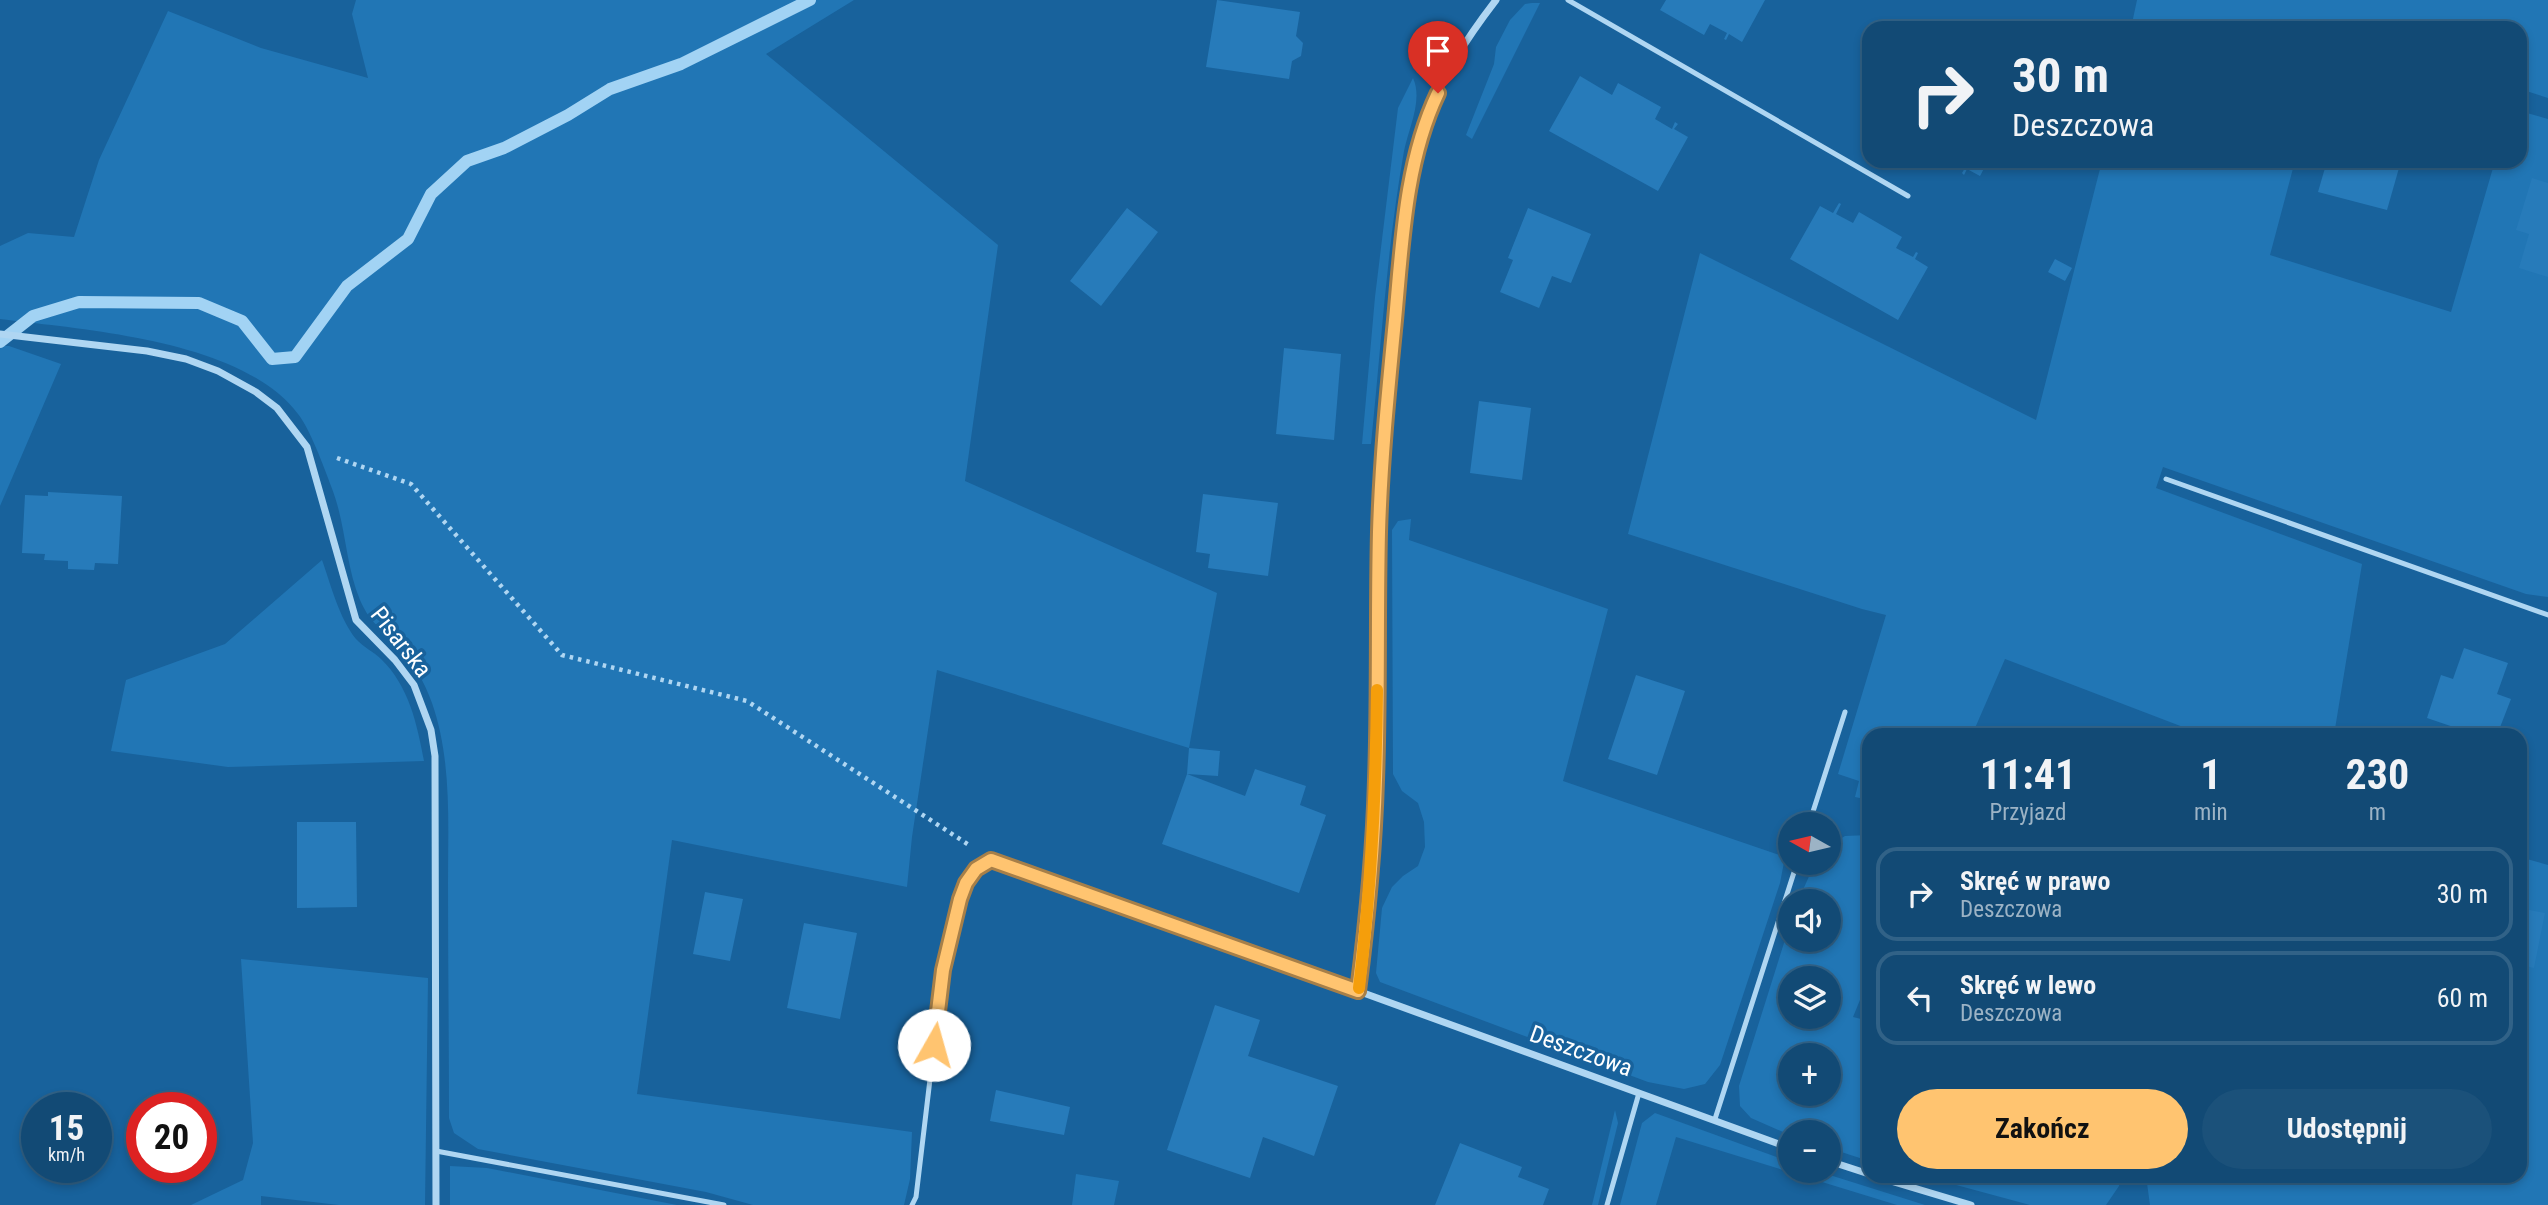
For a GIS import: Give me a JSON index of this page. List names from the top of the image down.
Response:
{
  "streets": {
    "street": ["Pisarska", "Deszczowa"]
  },
  "north": "left",
  "page": {
    "turn": ["30 m", "Deszczowa"],
    "eta": [
      "11:41",
      "Przyjazd",
      "1",
      "min",
      "230",
      "m"
    ],
    "map_buttons": ["+", "−"],
    "list": [
      {
        "name": "Skręć w prawo",
        "note": "Deszczowa",
        "value": "30 m"
      },
      {
        "name": "Skręć w lewo",
        "note": "Deszczowa",
        "value": "60 m"
      }
    ],
    "buttons": ["Zakończ", "Udostępnij"],
    "speed": "15 km/h",
    "limit": "20"
  }
}
